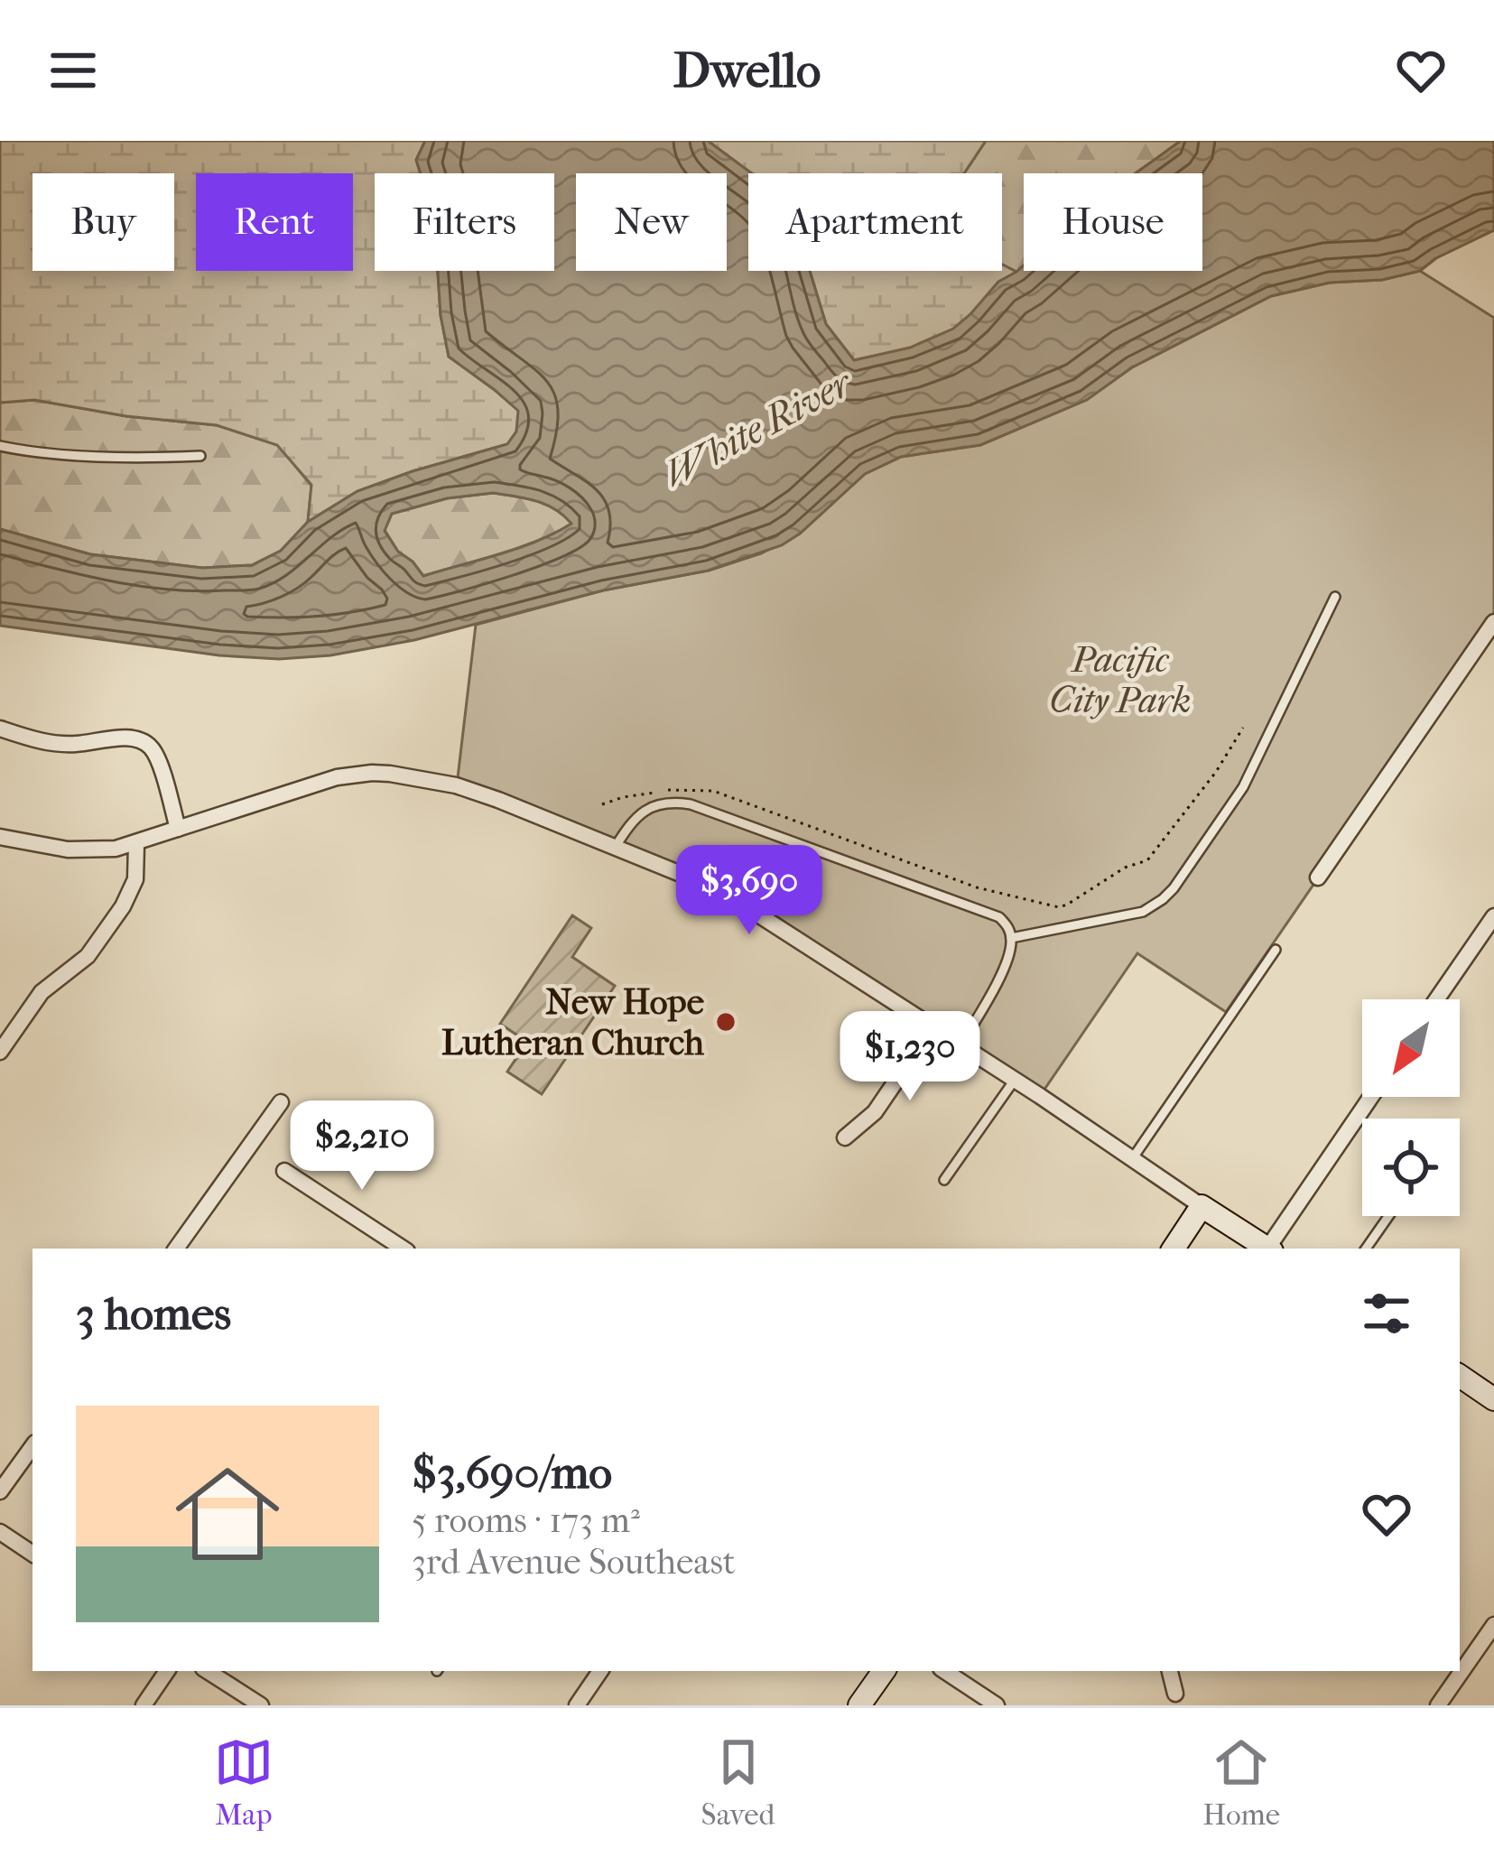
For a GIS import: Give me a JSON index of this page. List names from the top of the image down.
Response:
{
  "water": ["White River"],
  "parks": ["Pacific City Park"],
  "places": ["New Hope Lutheran Church"],
  "north": "bottom left",
  "page": {
    "header": "Dwello",
    "chip": [
      "Buy",
      "Rent",
      "Filters",
      "New",
      "Apartment",
      "House"
    ],
    "price": ["$3,690", "$1,230", "$2,210"],
    "heading": "3 homes",
    "list": [
      {
        "name": "$3,690/mo",
        "note": "5 rooms · 173 m² · 3rd Avenue Southeast"
      }
    ],
    "tabs": ["Map", "Saved", "Home"]
  }
}
